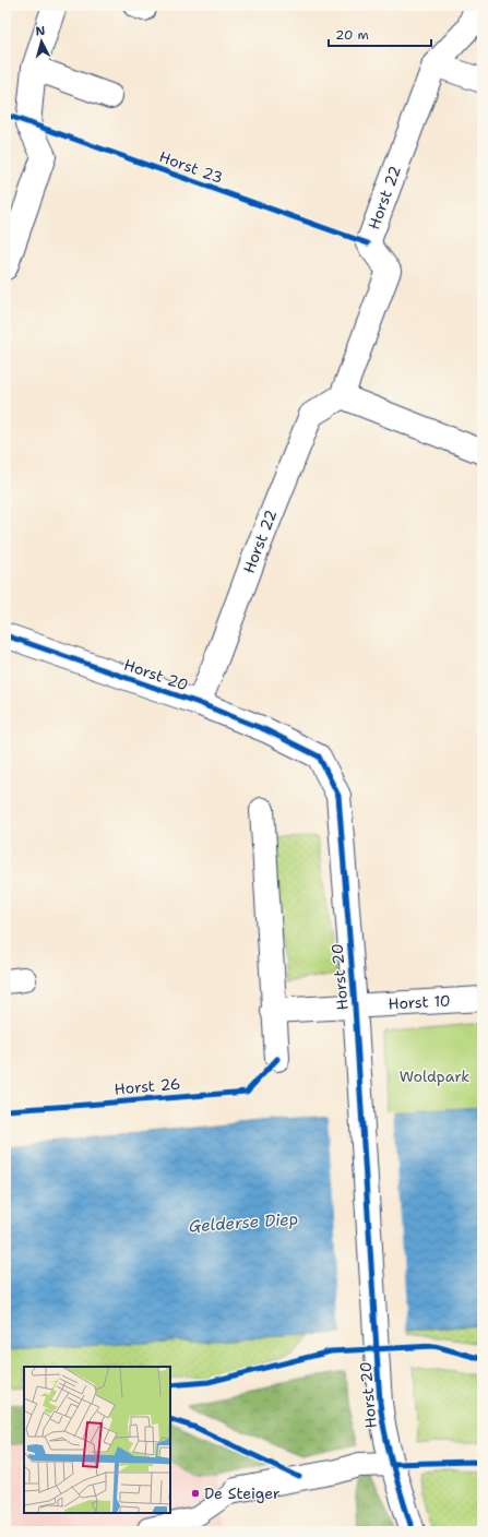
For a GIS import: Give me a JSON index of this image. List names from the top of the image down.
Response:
{
  "streets": {
    "street": ["Horst 22", "Horst 20", "Horst 10"],
    "cycle path": ["Horst 23", "Horst 26"]
  },
  "crossings": [
    ["Horst 22", "Horst 20"],
    ["Horst 20", "Horst 10"]
  ],
  "water": ["Gelderse Diep"],
  "parks": ["Woldpark"],
  "places": ["De Steiger"],
  "scale_bar": "20 m",
  "north": "top"
}
